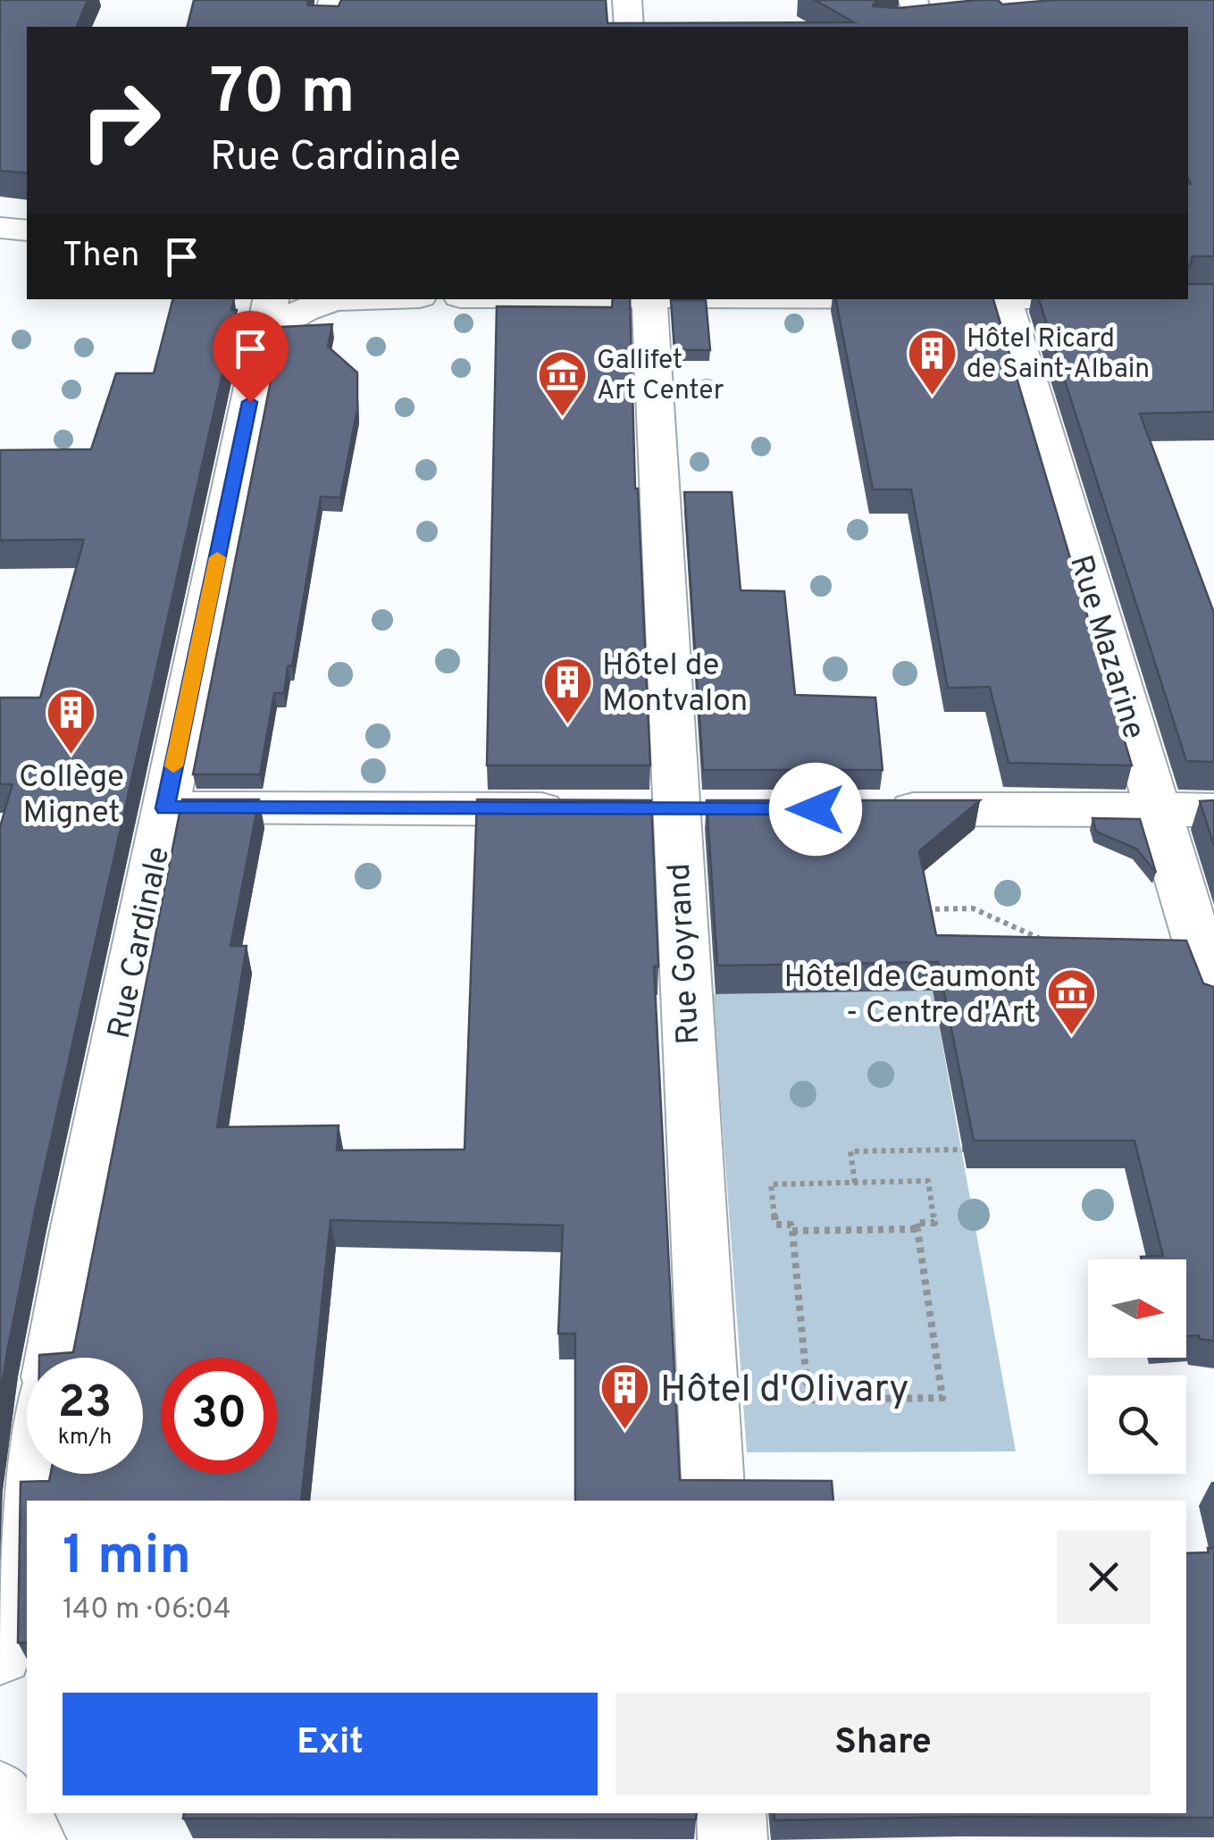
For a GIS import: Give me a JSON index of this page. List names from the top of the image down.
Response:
{
  "streets": {
    "street": ["Rue Mazarine", "Rue Cardinale", "Rue Goyrand"]
  },
  "places": {
    "building": [
      "Hôtel Ricard de Saint-Albain",
      "Hôtel de Montvalon",
      "Collège Mignet",
      "Hôtel d'Olivary"
    ],
    "museum": ["Gallifet Art Center", "Hôtel de Caumont - Centre d'Art"]
  },
  "north": "right",
  "page": {
    "turn": ["70 m", "Rue Cardinale"],
    "then": "Then",
    "speed": "23 km/h",
    "limit": "30",
    "heading": ["1 min", "140 m · 06:04"],
    "buttons": ["Exit", "Share"]
  }
}
